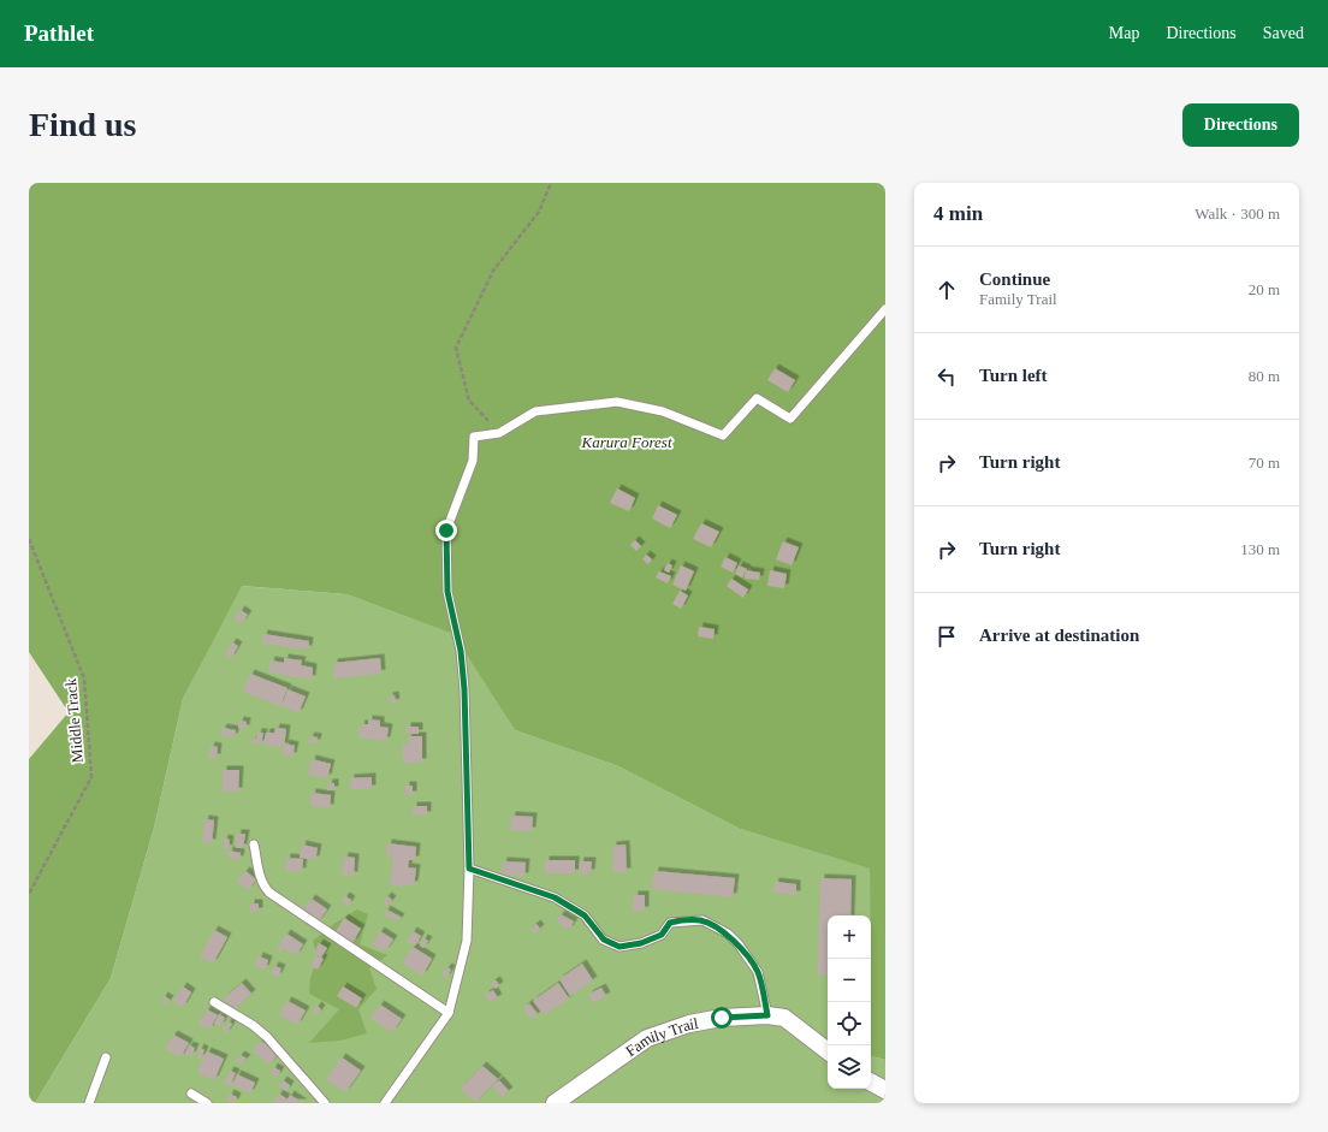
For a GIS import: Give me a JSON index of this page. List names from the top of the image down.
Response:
{
  "streets": {
    "street": ["Family Trail"],
    "path": ["Middle Track"]
  },
  "parks": ["Karura Forest"],
  "page": {
    "header": "Pathlet",
    "nav": ["Map", "Directions", "Saved"],
    "buttons": "Directions",
    "title": "Find us",
    "heading": ["4 min", "Walk · 300 m"],
    "list": [
      ["Continue", "Family Trail", "20 m"],
      ["Turn left", "80 m"],
      ["Turn right", "70 m"],
      ["Turn right", "130 m"],
      "Arrive at destination"
    ],
    "map_buttons": ["+", "−"]
  }
}
